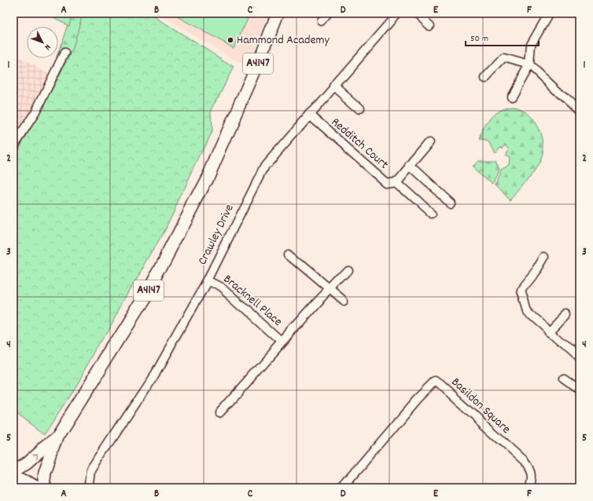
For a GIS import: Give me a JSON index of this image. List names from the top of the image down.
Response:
{
  "streets": {
    "main road": ["A4147"],
    "street": [
      "Redditch Court",
      "Crawley Drive",
      "Bracknell Place",
      "Basildon Square"
    ]
  },
  "crossings": [
    ["Redditch Court", "Crawley Drive"],
    ["Crawley Drive", "Bracknell Place"]
  ],
  "places": ["Hammond Academy"],
  "scale_bar": "50 m",
  "north": "bottom right",
  "grid": {
    "columns": [
      "A",
      "B",
      "C",
      "D",
      "E",
      "F"
    ],
    "rows": [
      "1",
      "2",
      "3",
      "4",
      "5"
    ]
  }
}
